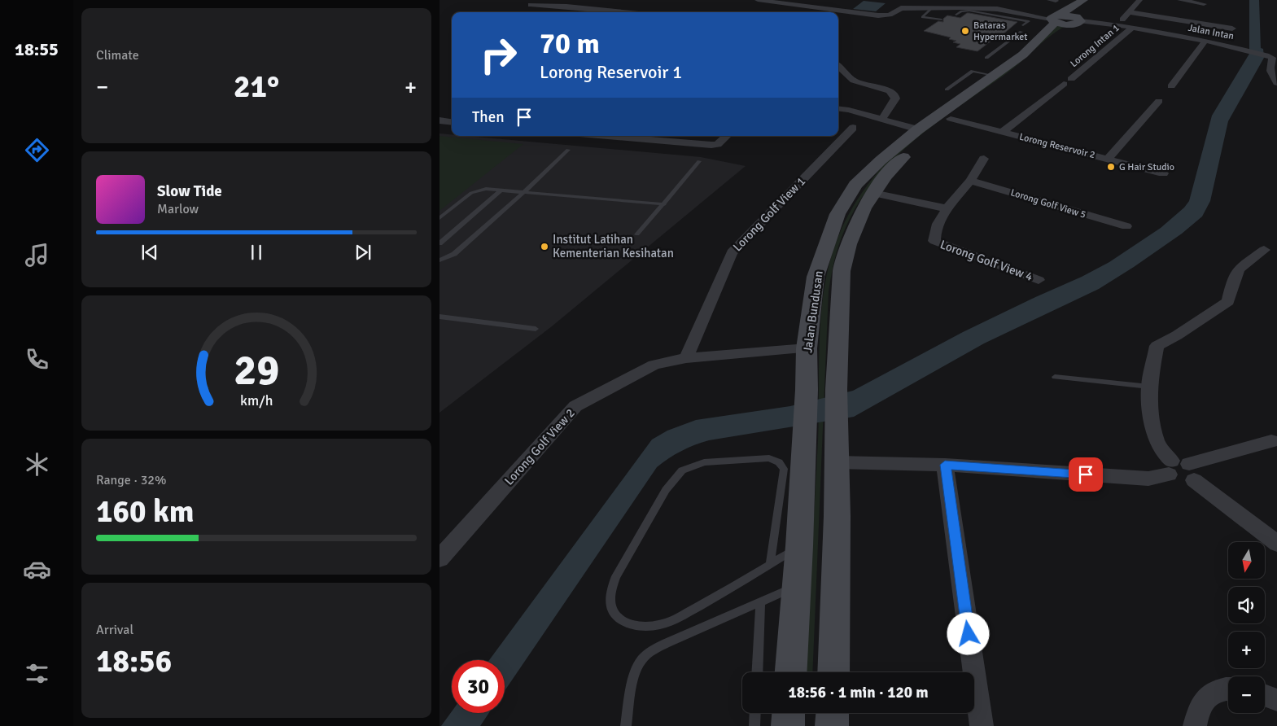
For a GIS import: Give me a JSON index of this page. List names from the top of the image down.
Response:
{
  "streets": {
    "main road": ["Jalan Bundusan"],
    "street": [
      "Jalan Intan",
      "Lorong Intan 1",
      "Lorong Reservoir 2",
      "Lorong Golf View 5",
      "Lorong Golf View 1",
      "Lorong Golf View 4",
      "Lorong Golf View 2"
    ]
  },
  "crossings": [
    ["Jalan Intan", "Lorong Intan 1"],
    ["Jalan Intan", "Jalan Bundusan"],
    ["Lorong Reservoir 2", "Jalan Bundusan"],
    ["Lorong Golf View 1", "Lorong Golf View 2"],
    ["Jalan Bundusan", "Lorong Golf View 2"]
  ],
  "places": ["Bataras Hypermarket", "G Hair Studio", "Institut Latihan Kementerian Kesihatan"],
  "north": "bottom",
  "page": {
    "tabs": "18:55",
    "tile": [
      "Climate",
      ["Range · 32%", "160 km"],
      ["Arrival", "18:56"]
    ],
    "turn": ["70 m", "Lorong Reservoir 1"],
    "heat": ["−", "21°", "+"],
    "then": "Then",
    "song": ["Slow Tide", "Marlow"],
    "map_buttons": ["+", "−"],
    "limit": "30",
    "trip": "18:56 · 1 min · 120 m",
    "gauge": ["29", "km/h"]
  }
}
